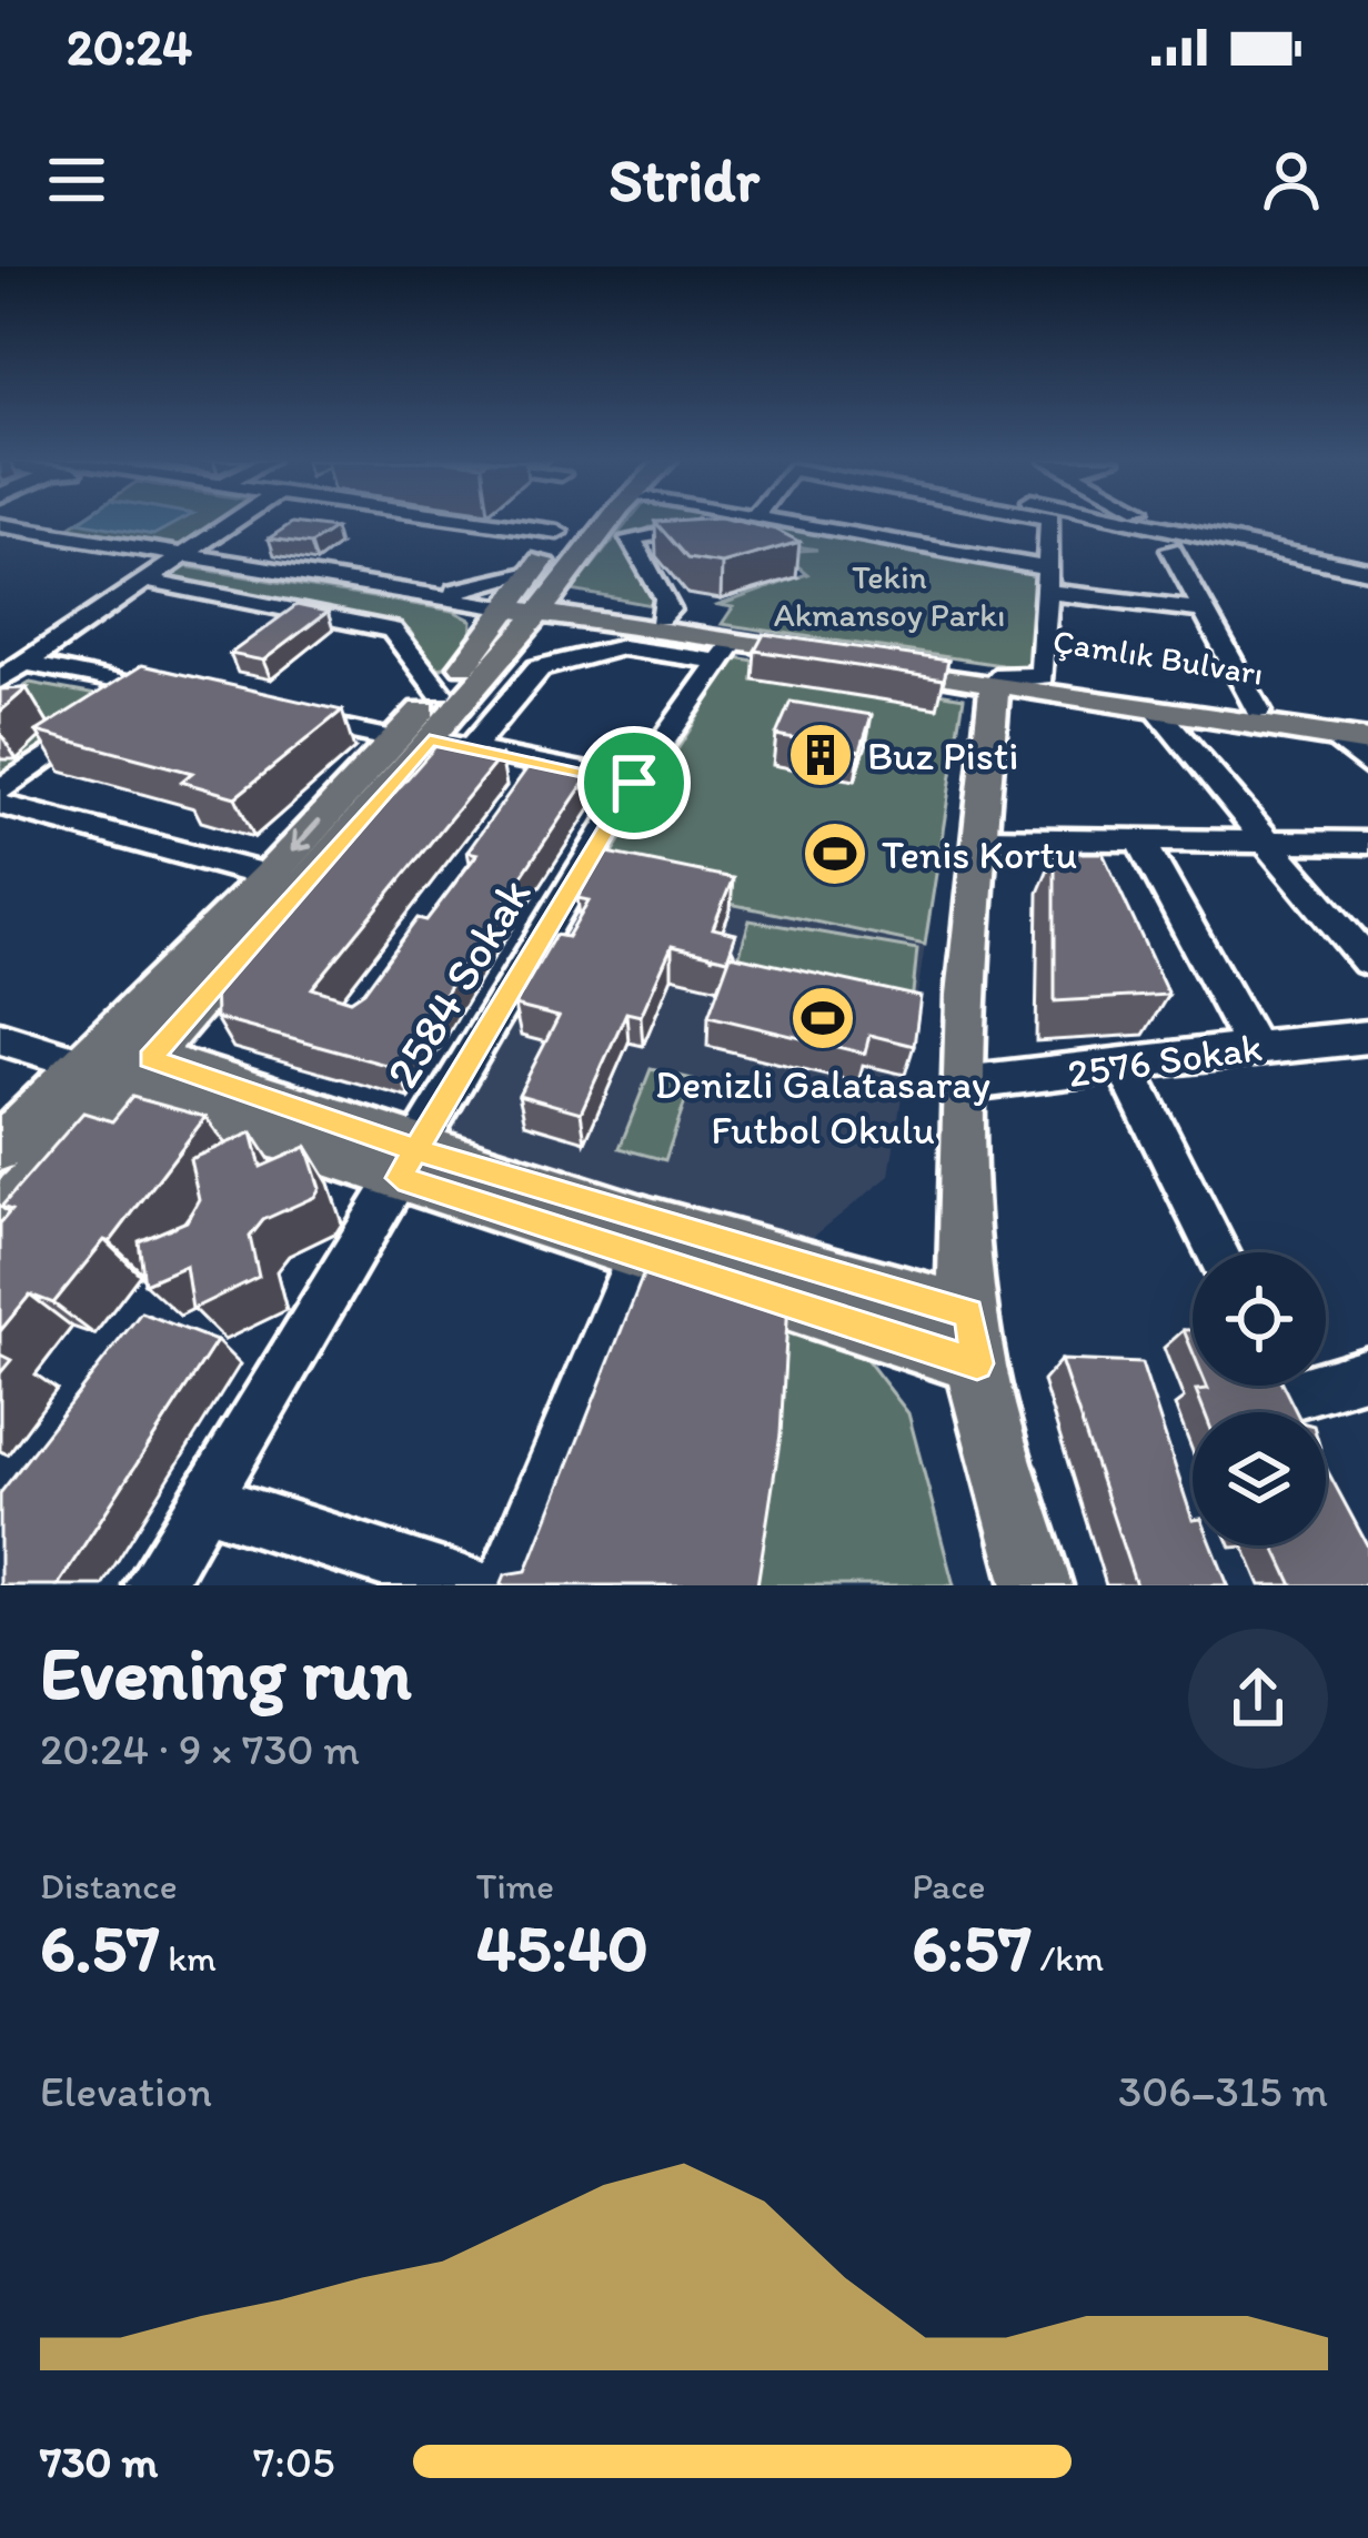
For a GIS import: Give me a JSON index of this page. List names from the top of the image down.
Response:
{
  "streets": {
    "main road": ["Çamlık Bulvarı"],
    "street": ["2584 Sokak", "2576 Sokak"]
  },
  "parks": ["Tekin Akmansoy Parkı"],
  "places": {
    "building": ["Buz Pisti"],
    "sports": ["Tenis Kortu", "Denizli Galatasaray Futbol Okulu"]
  },
  "page": {
    "status": "20:24",
    "header": "Stridr",
    "heading": ["Evening run", "20:24 · 9 × 730 m"],
    "stats": [
      ["Distance", "6.57 km"],
      ["Time", "45:40"],
      ["Pace", "6:57 /km"]
    ],
    "chart": ["Elevation", "306–315 m"],
    "list": [
      {
        "name": "730 m",
        "note": "7:05"
      }
    ]
  }
}
